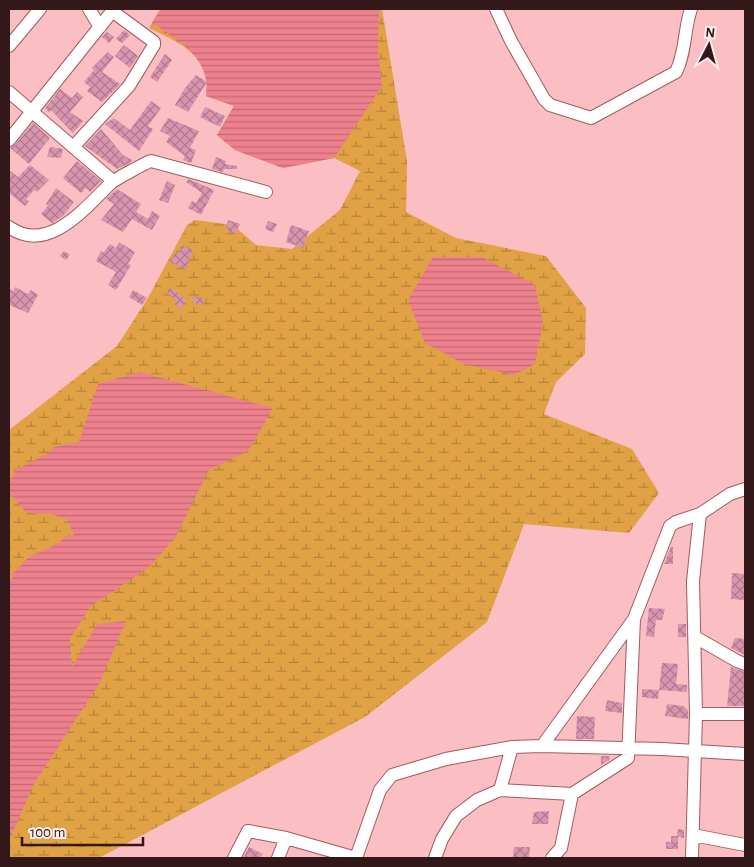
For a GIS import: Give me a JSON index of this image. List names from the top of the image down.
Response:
{
  "scale_bar": "100 m",
  "north": "top"
}
